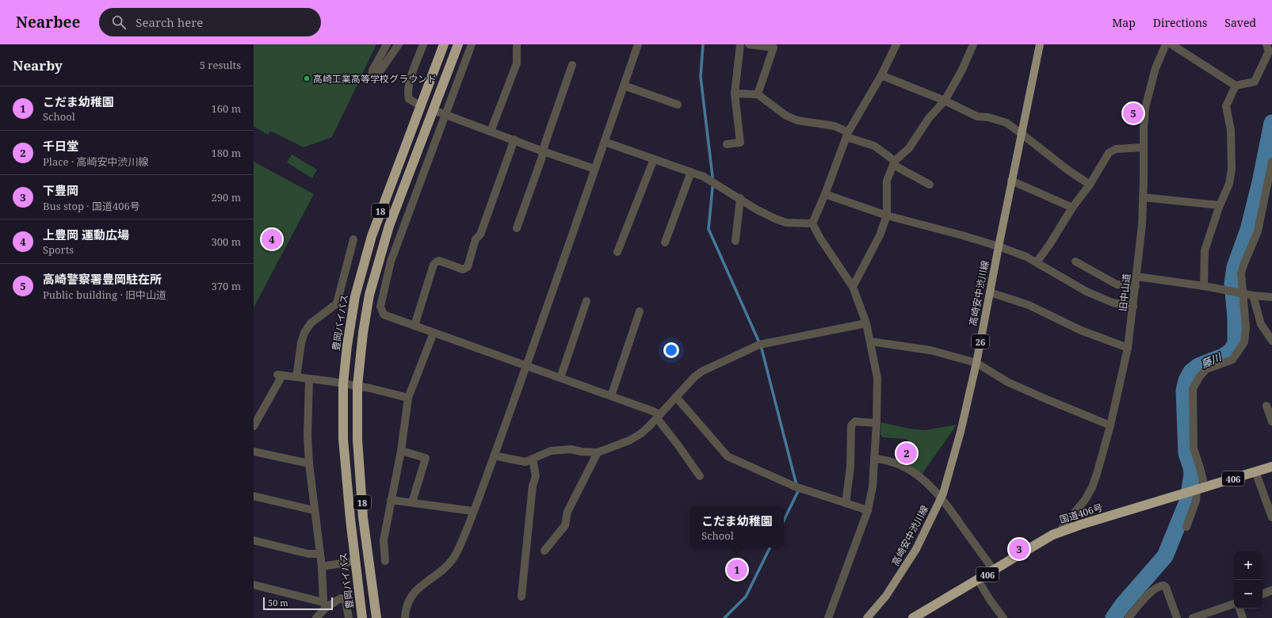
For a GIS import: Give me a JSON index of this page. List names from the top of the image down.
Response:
{
  "streets": {
    "highway": [
      "18",
      "豊岡バイパス",
      "406",
      "国道406号"
    ],
    "main road": ["高崎安中渋川線", "26"],
    "street": ["旧中山道"]
  },
  "crossings": [
    ["旧中山道", "国道406号"]
  ],
  "water": ["藤川"],
  "places": ["高崎工業高等学校グラウンド"],
  "scale_bar": "50 m",
  "page": {
    "header": "Nearbee",
    "search": "Search here",
    "nav": ["Map", "Directions", "Saved"],
    "heading": ["Nearby", "5 results"],
    "list": [
      {
        "mark": "1",
        "name": "こだま幼稚園",
        "note": "School",
        "value": "160 m"
      },
      {
        "mark": "2",
        "name": "千日堂",
        "note": "Place · 高崎安中渋川線",
        "value": "180 m"
      },
      {
        "mark": "3",
        "name": "下豊岡",
        "note": "Bus stop · 国道406号",
        "value": "290 m"
      },
      {
        "mark": "4",
        "name": "上豊岡 運動広場",
        "note": "Sports",
        "value": "300 m"
      },
      {
        "mark": "5",
        "name": "高崎警察署豊岡駐在所",
        "note": "Public building · 旧中山道",
        "value": "370 m"
      }
    ],
    "pins": [
      "5",
      "4",
      "2",
      "3",
      "1"
    ],
    "popup": ["こだま幼稚園", "School"],
    "map_buttons": ["+", "−"],
    "scale": "50 m"
  }
}
